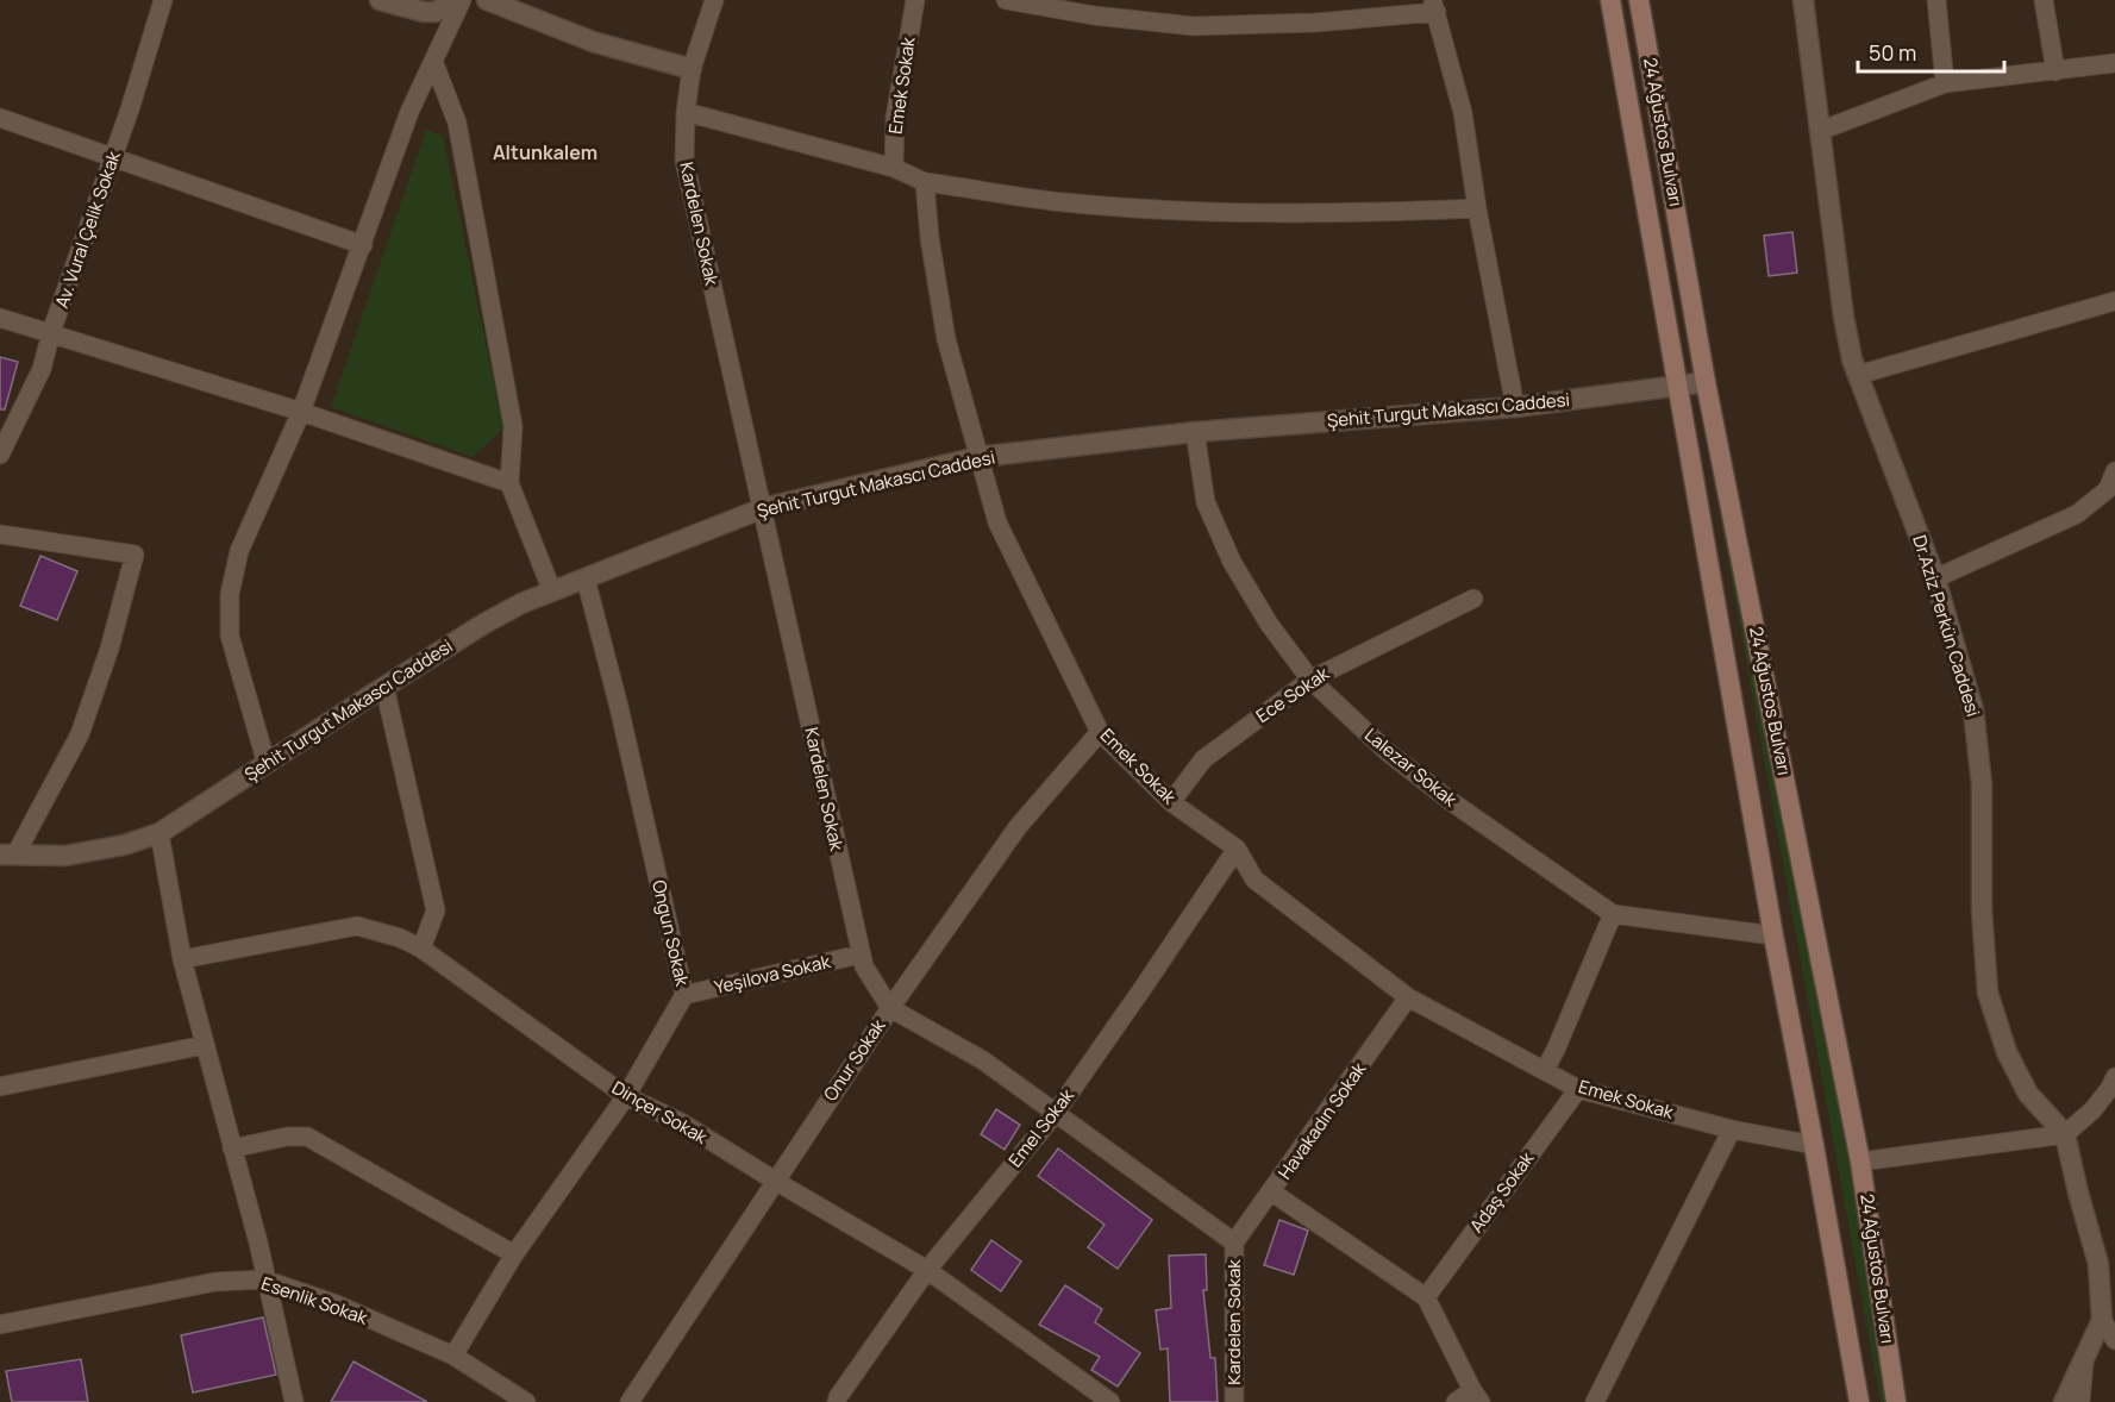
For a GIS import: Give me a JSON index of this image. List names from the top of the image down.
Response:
{
  "streets": {
    "main road": ["24 Ağustos Bulvarı"],
    "street": [
      "Emek Sokak",
      "Kardelen Sokak",
      "Av. Vural Çelik Sokak",
      "Şehit Turgut Makascı Caddesi",
      "Dr.Aziz Perkün Caddesi",
      "Ece Sokak",
      "Lalezar Sokak",
      "Ongun Sokak",
      "Yeşilova Sokak",
      "Onur Sokak",
      "Dinçer Sokak",
      "Havakadın Sokak",
      "Emel Sokak",
      "Adaş Sokak",
      "Esenlik Sokak"
    ]
  },
  "crossings": [
    ["Emek Sokak", "24 Ağustos Bulvarı"],
    ["Emek Sokak", "Şehit Turgut Makascı Caddesi"],
    ["Emek Sokak", "Ece Sokak"],
    ["Emek Sokak", "Onur Sokak"],
    ["Emek Sokak", "Havakadın Sokak"],
    ["Emek Sokak", "Emel Sokak"],
    ["Emek Sokak", "Adaş Sokak"],
    ["24 Ağustos Bulvarı", "Şehit Turgut Makascı Caddesi"],
    ["24 Ağustos Bulvarı", "Lalezar Sokak"],
    ["Kardelen Sokak", "Şehit Turgut Makascı Caddesi"],
    ["Kardelen Sokak", "Yeşilova Sokak"],
    ["Kardelen Sokak", "Onur Sokak"],
    ["Kardelen Sokak", "Havakadın Sokak"],
    ["Kardelen Sokak", "Emel Sokak"],
    ["Şehit Turgut Makascı Caddesi", "Lalezar Sokak"],
    ["Şehit Turgut Makascı Caddesi", "Ongun Sokak"],
    ["Ece Sokak", "Lalezar Sokak"],
    ["Ongun Sokak", "Yeşilova Sokak"],
    ["Ongun Sokak", "Dinçer Sokak"],
    ["Ongun Sokak", "Esenlik Sokak"],
    ["Onur Sokak", "Dinçer Sokak"],
    ["Dinçer Sokak", "Emel Sokak"]
  ],
  "districts": ["Altunkalem"],
  "scale_bar": "50 m"
}
